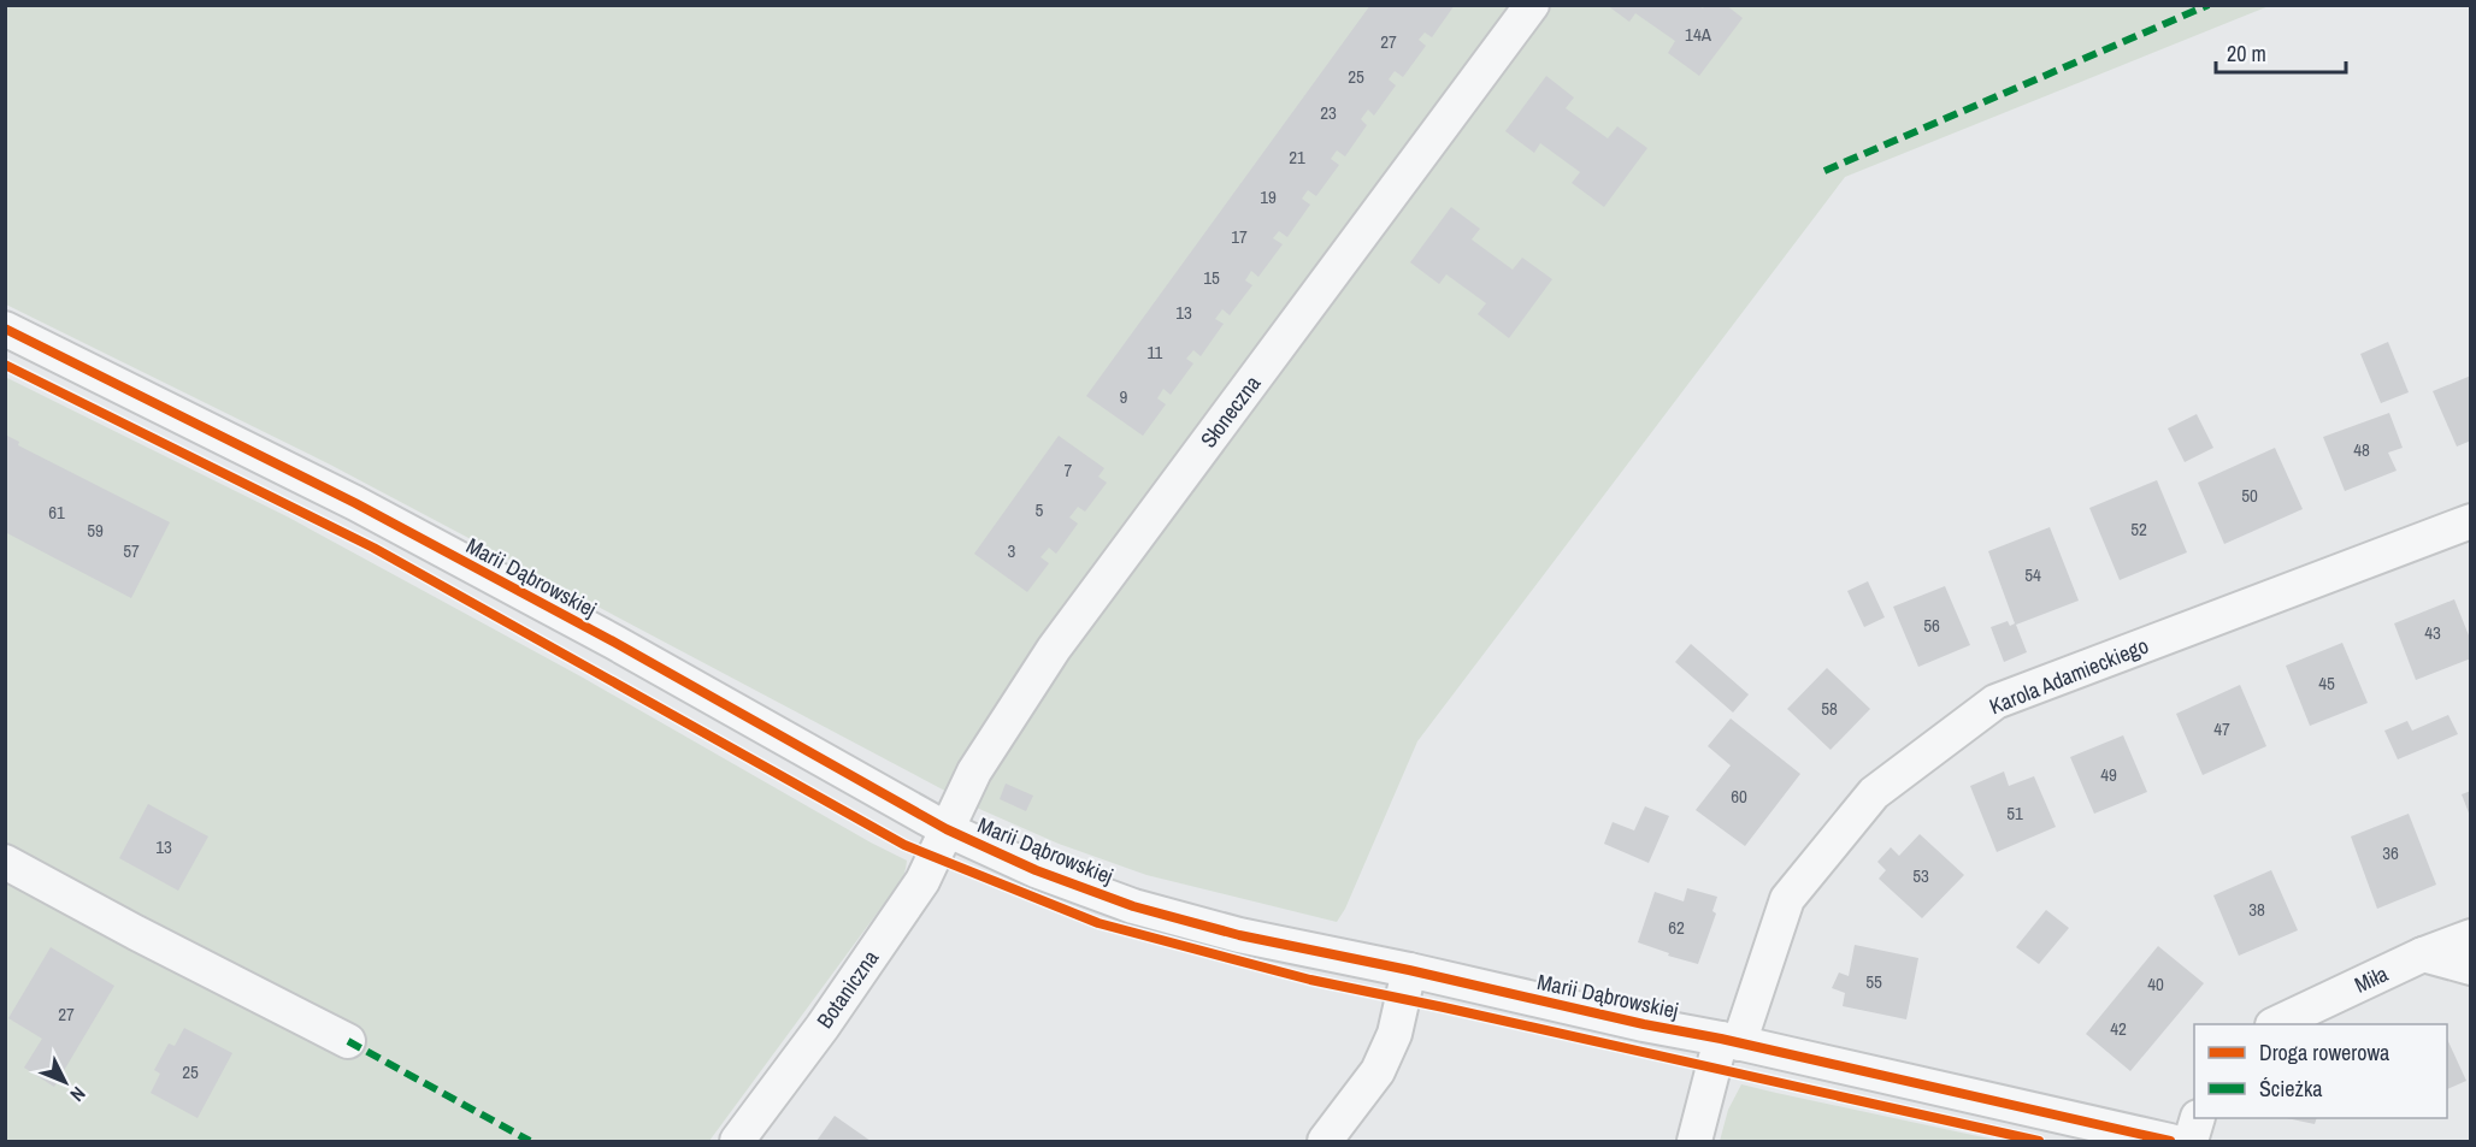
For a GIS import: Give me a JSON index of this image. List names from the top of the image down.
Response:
{
  "streets": {
    "street": [
      "Słoneczna",
      "Marii Dąbrowskiej",
      "Karola Adamieckiego",
      "Miła",
      "Botaniczna"
    ]
  },
  "crossings": [
    ["Słoneczna", "Marii Dąbrowskiej"],
    ["Słoneczna", "Botaniczna"],
    ["Marii Dąbrowskiej", "Karola Adamieckiego"],
    ["Marii Dąbrowskiej", "Botaniczna"]
  ],
  "house_numbers": [
    "14A",
    "27",
    "25",
    "23",
    "21",
    "19",
    "17",
    "15",
    "13",
    "11",
    "9",
    "48",
    "7",
    "50",
    "5",
    "61",
    "52",
    "59",
    "57",
    "3",
    "54",
    "56",
    "43",
    "45",
    "58",
    "47",
    "49",
    "60",
    "51",
    "13",
    "36",
    "53",
    "38",
    "62",
    "55",
    "40",
    "27",
    "42",
    "25"
  ],
  "legend": ["Droga rowerowa", "Ścieżka"],
  "scale_bar": "20 m",
  "north": "bottom right"
}
